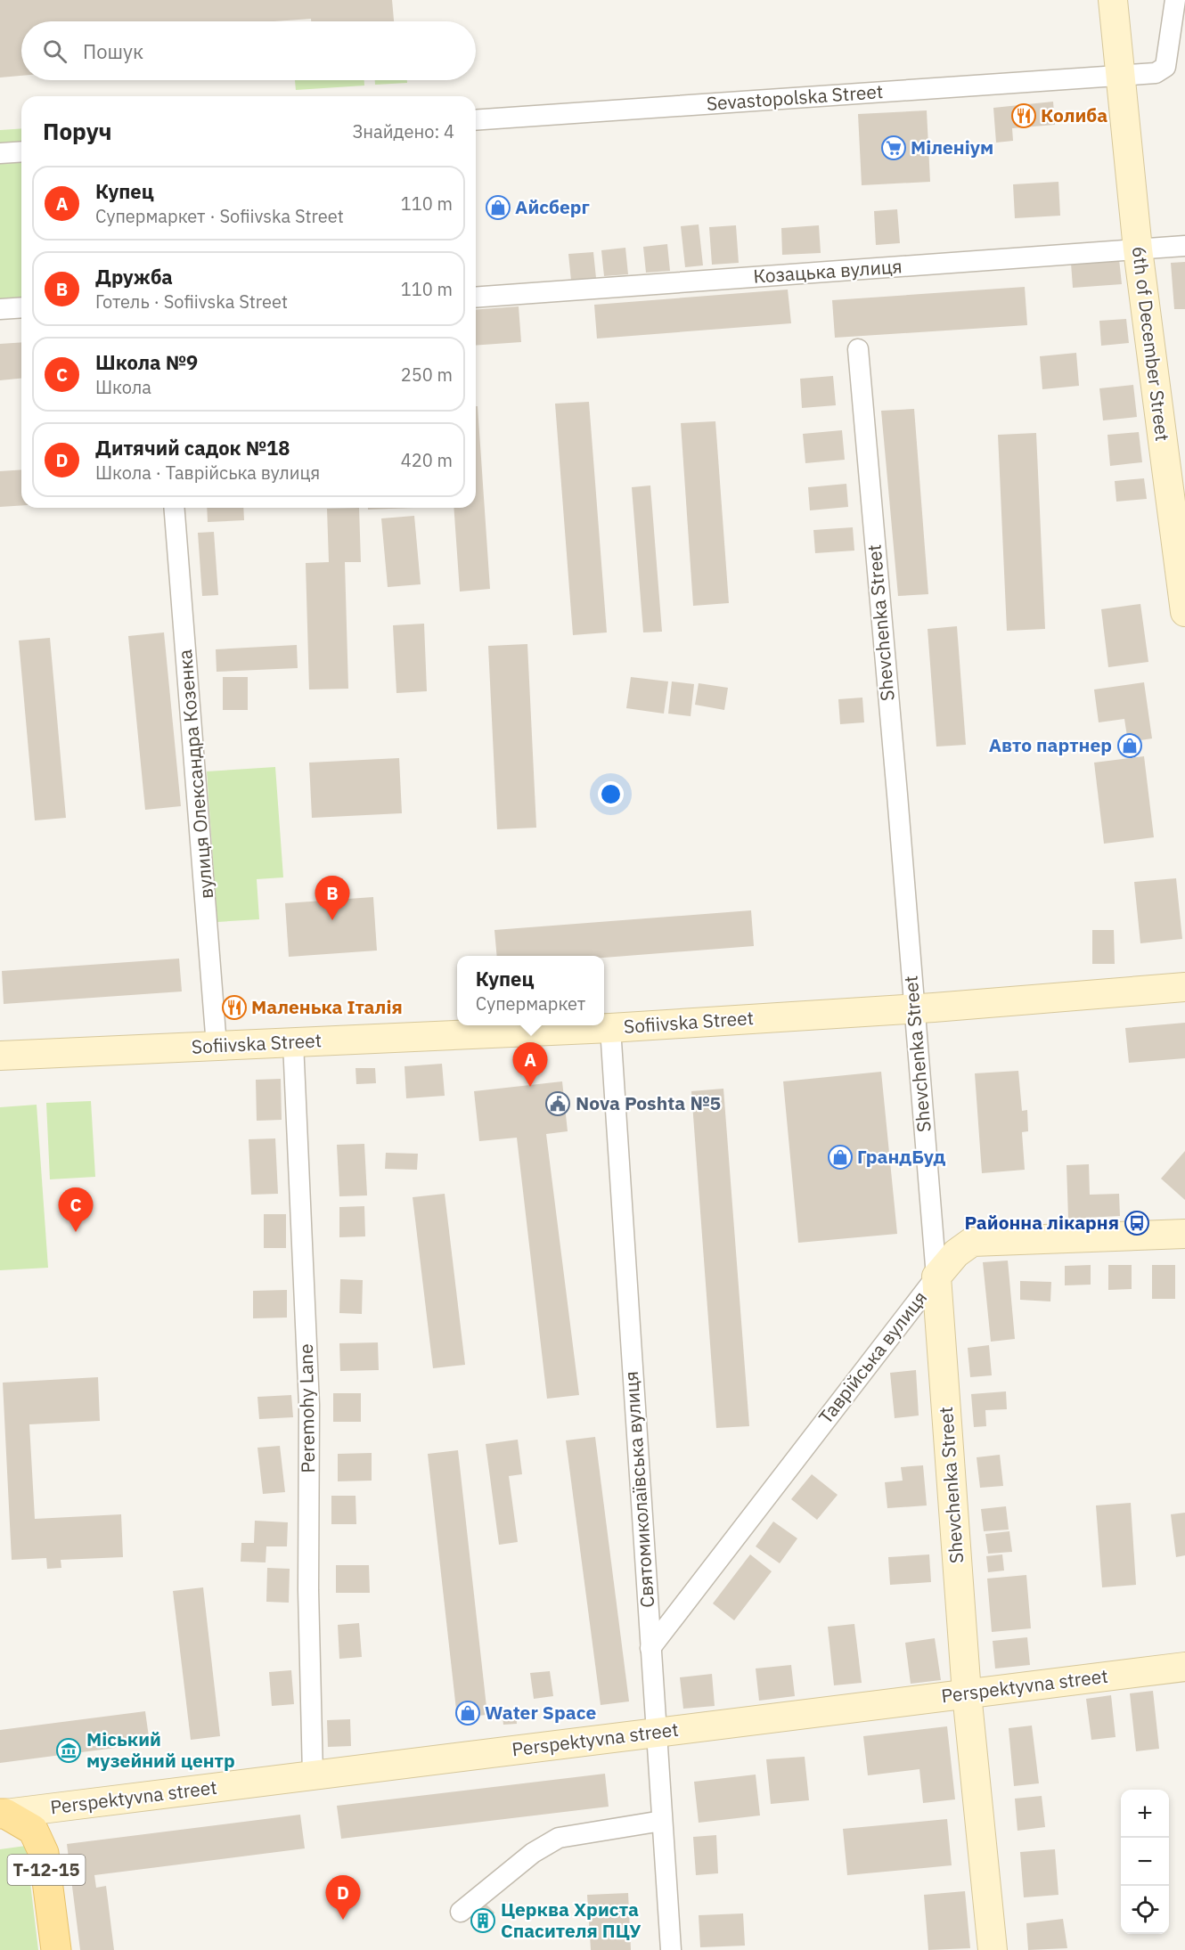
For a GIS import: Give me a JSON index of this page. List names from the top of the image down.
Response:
{
  "streets": {
    "main road": ["Т-12-15"],
    "street": [
      "Sevastopolska Street",
      "Козацька вулиця",
      "6th of December Street",
      "Shevchenka Street",
      "вулиця Олександра Козенка",
      "Sofiivska Street",
      "Таврійська вулиця",
      "Peremohy Lane",
      "Святомиколаївська вулиця",
      "Perspektyvna street"
    ]
  },
  "crossings": [
    ["Sevastopolska Street", "6th of December Street"],
    ["Козацька вулиця", "6th of December Street"],
    ["Shevchenka Street", "Sofiivska Street"],
    ["Shevchenka Street", "Таврійська вулиця"],
    ["Shevchenka Street", "Perspektyvna street"],
    ["вулиця Олександра Козенка", "Sofiivska Street"],
    ["Sofiivska Street", "Peremohy Lane"],
    ["Sofiivska Street", "Святомиколаївська вулиця"],
    ["Таврійська вулиця", "Святомиколаївська вулиця"],
    ["Peremohy Lane", "Perspektyvna street"],
    ["Святомиколаївська вулиця", "Perspektyvna street"],
    ["Perspektyvna street", "Т-12-15"]
  ],
  "places": {
    "restaurant": ["Колиба", "Маленька Італія"],
    "supermarket": ["Міленіум"],
    "shop": [
      "Айсберг",
      "Авто партнер",
      "ГрандБуд",
      "Water Space"
    ],
    "public building": ["Nova Poshta №5"],
    "bus stop": ["Районна лікарня"],
    "museum": ["Міський музейний центр"],
    "building": ["Церква Христа Спасителя ПЦУ"]
  },
  "page": {
    "search": "Пошук",
    "heading": ["Поруч", "Знайдено: 4"],
    "list": [
      {
        "mark": "A",
        "name": "Купец",
        "note": "Супермаркет · Sofiivska Street",
        "value": "110 m"
      },
      {
        "mark": "B",
        "name": "Дружба",
        "note": "Готель · Sofiivska Street",
        "value": "110 m"
      },
      {
        "mark": "C",
        "name": "Школа №9",
        "note": "Школа",
        "value": "250 m"
      },
      {
        "mark": "D",
        "name": "Дитячий садок №18",
        "note": "Школа · Таврійська вулиця",
        "value": "420 m"
      }
    ],
    "pins": [
      "B",
      "A",
      "C",
      "D"
    ],
    "popup": ["Купец", "Супермаркет"],
    "map_buttons": ["+", "−"]
  }
}
